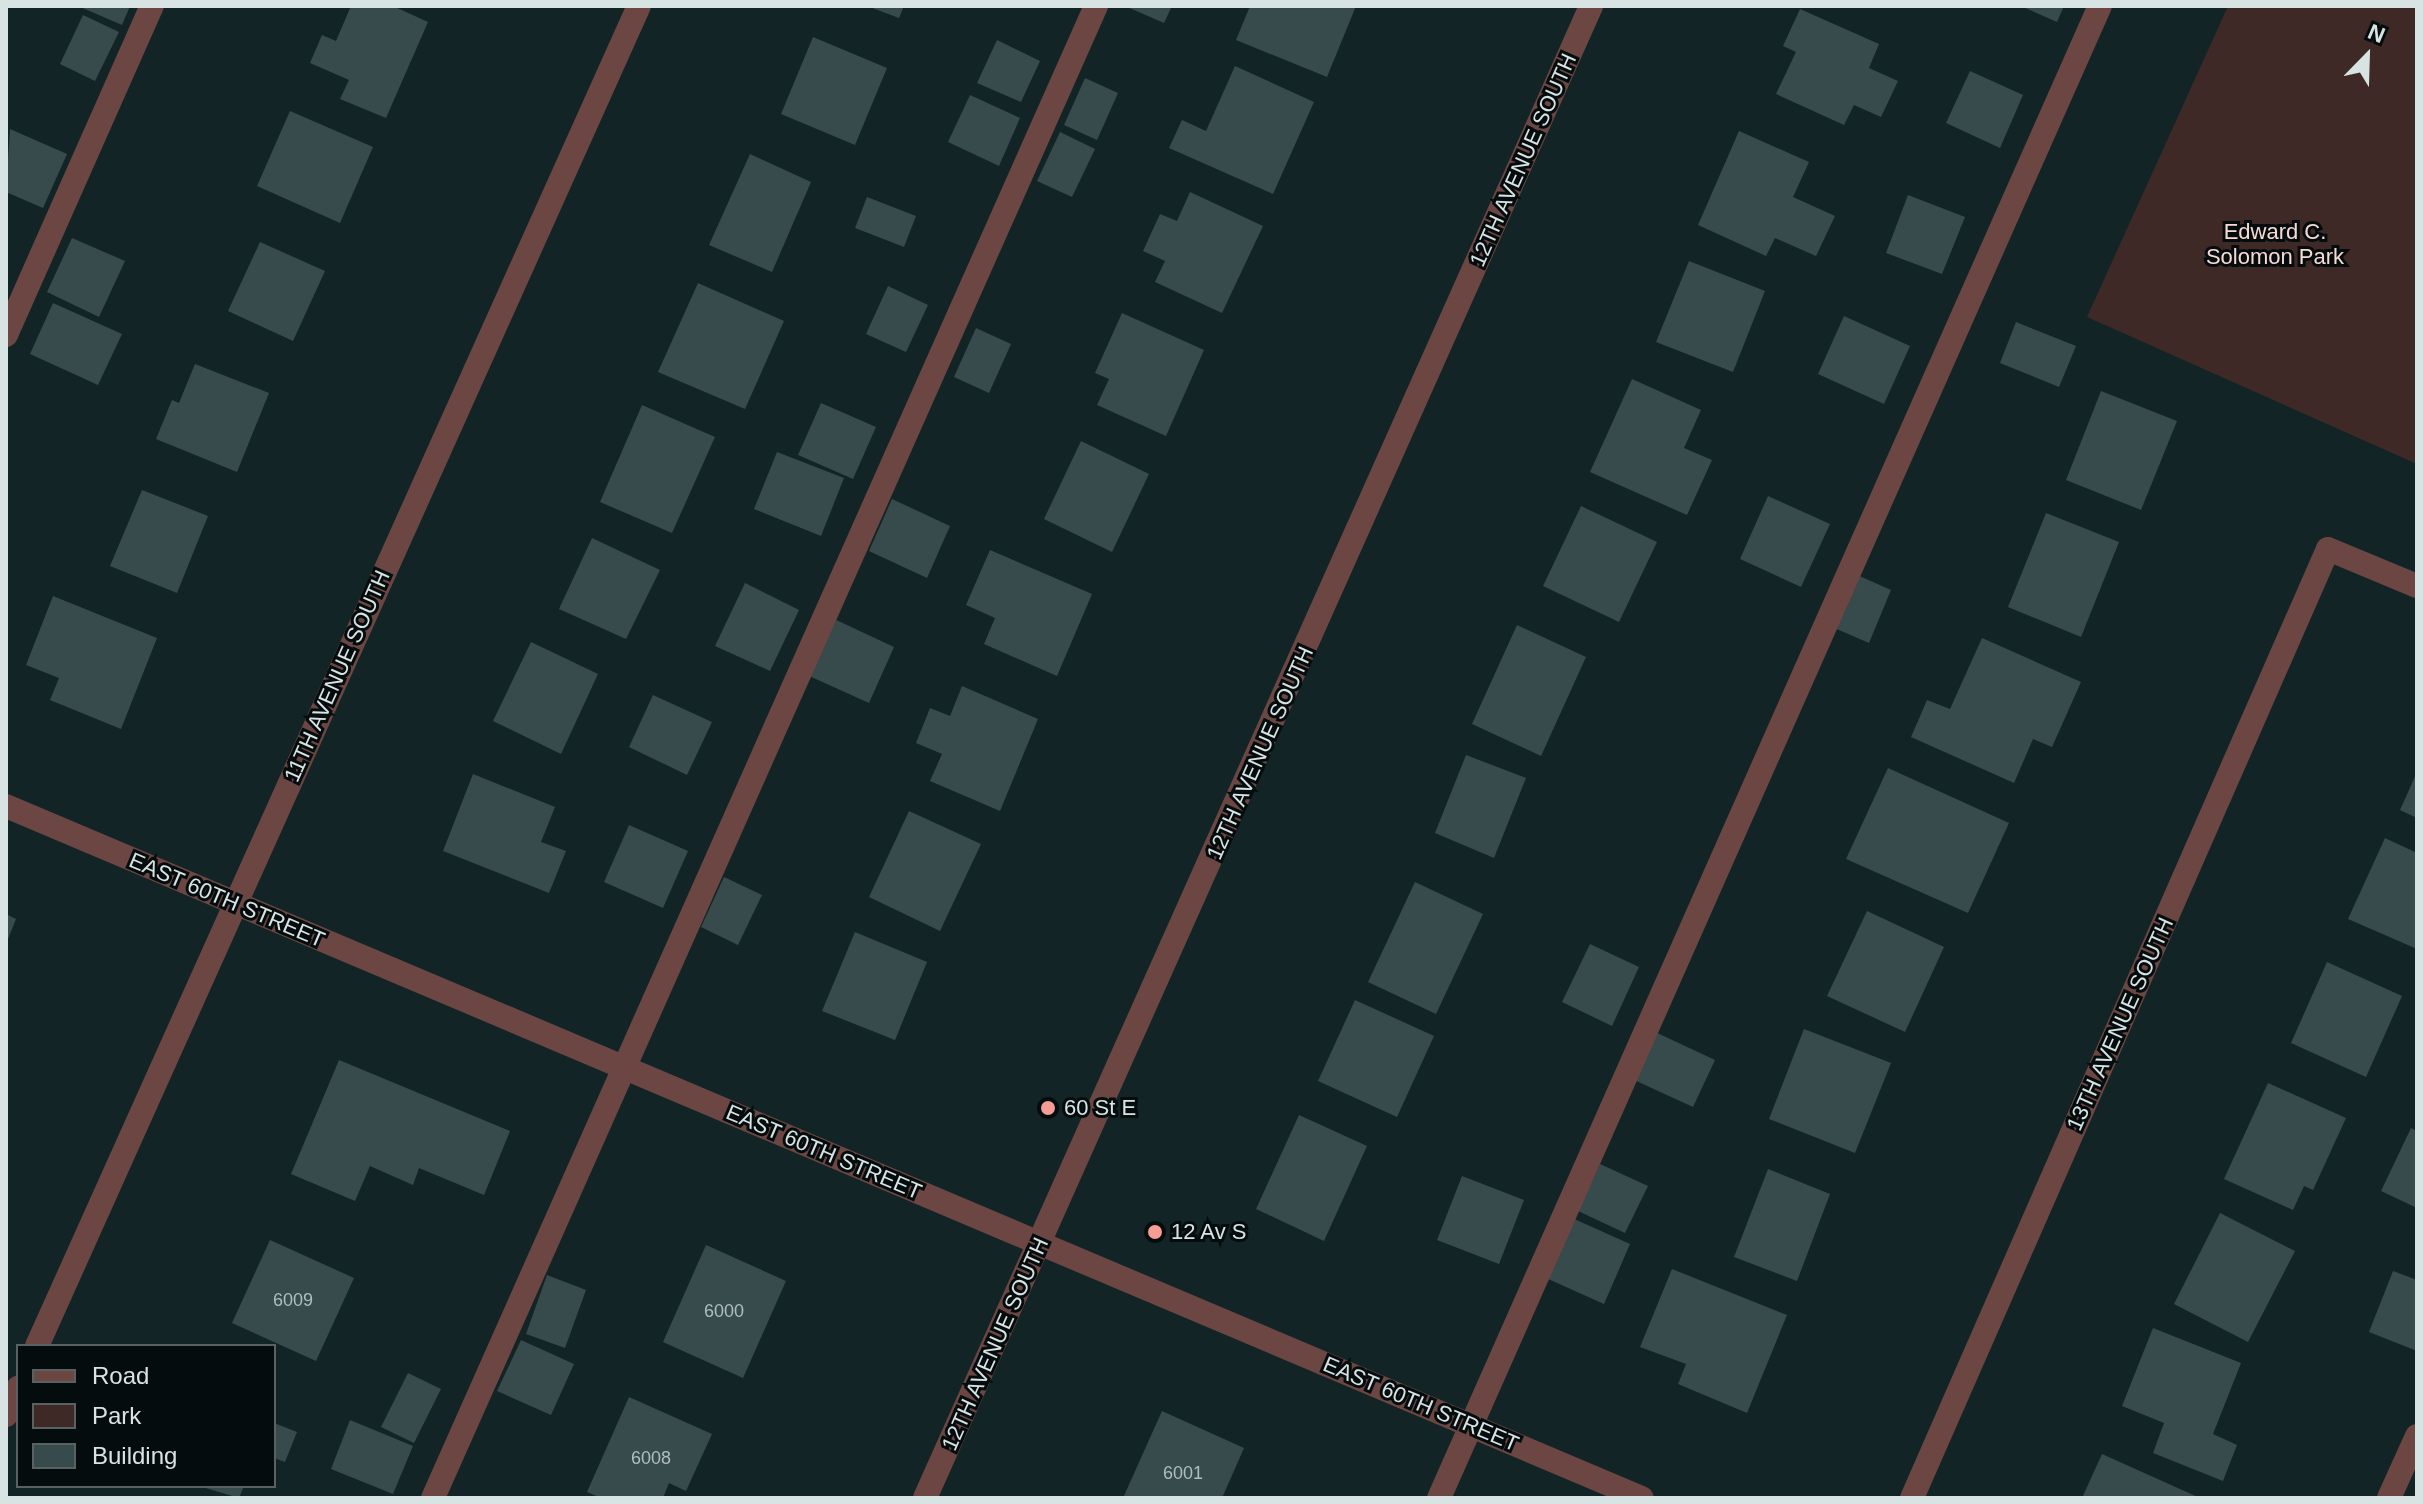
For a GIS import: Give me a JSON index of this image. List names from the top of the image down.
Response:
{
  "streets": {
    "street": [
      "12TH AVENUE SOUTH",
      "11TH AVENUE SOUTH",
      "EAST 60TH STREET",
      "13TH AVENUE SOUTH"
    ]
  },
  "crossings": [
    ["12TH AVENUE SOUTH", "EAST 60TH STREET"],
    ["11TH AVENUE SOUTH", "EAST 60TH STREET"]
  ],
  "parks": ["Edward C. Solomon Park"],
  "places": ["60 St E", "12 Av S"],
  "house_numbers": [
    "6009",
    "6000",
    "6008",
    "6001"
  ],
  "legend": ["Road", "Park", "Building"],
  "north": "top right"
}
